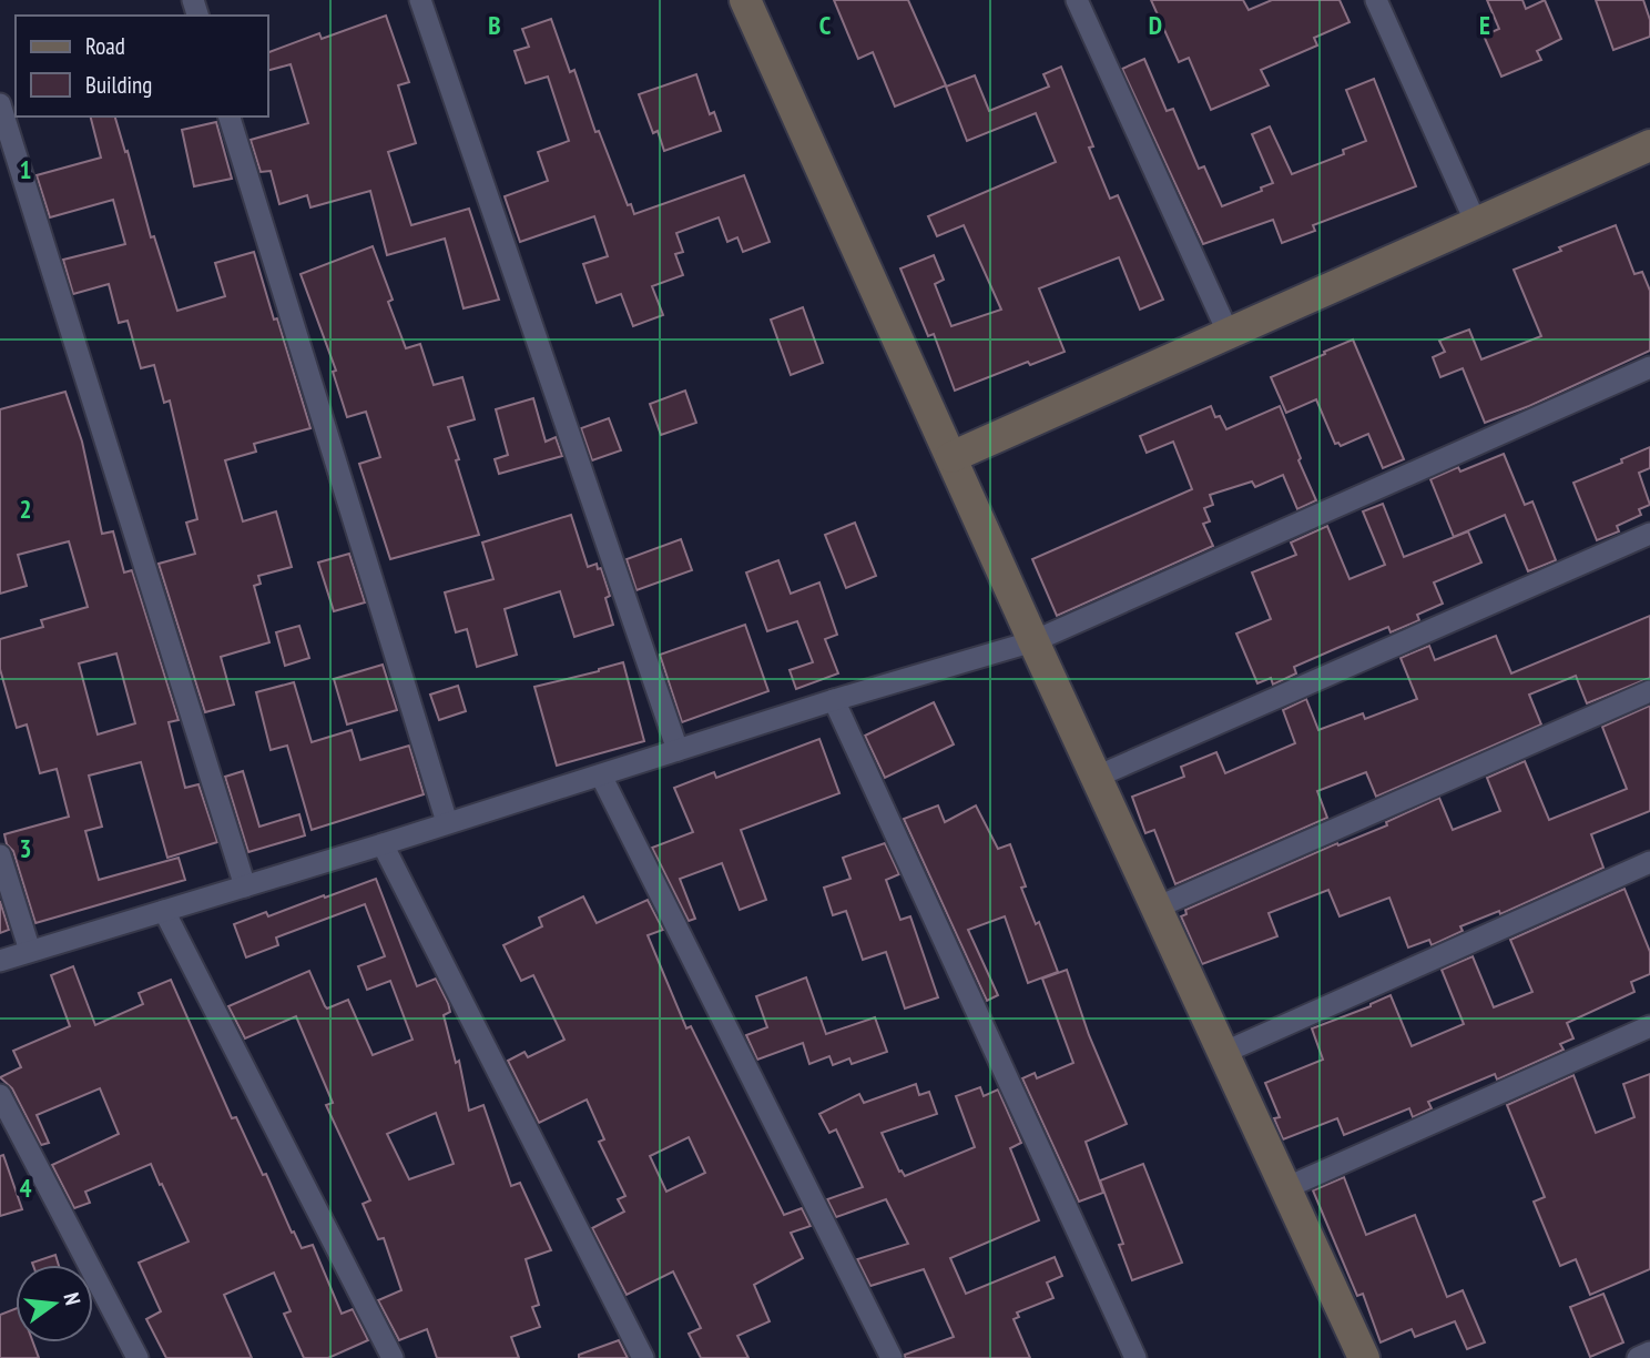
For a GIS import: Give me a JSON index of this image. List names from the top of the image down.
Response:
{
  "legend": ["Road", "Building"],
  "north": "right",
  "grid": {
    "columns": [
      "B",
      "C",
      "D",
      "E"
    ],
    "rows": [
      "1",
      "2",
      "3",
      "4"
    ]
  }
}
